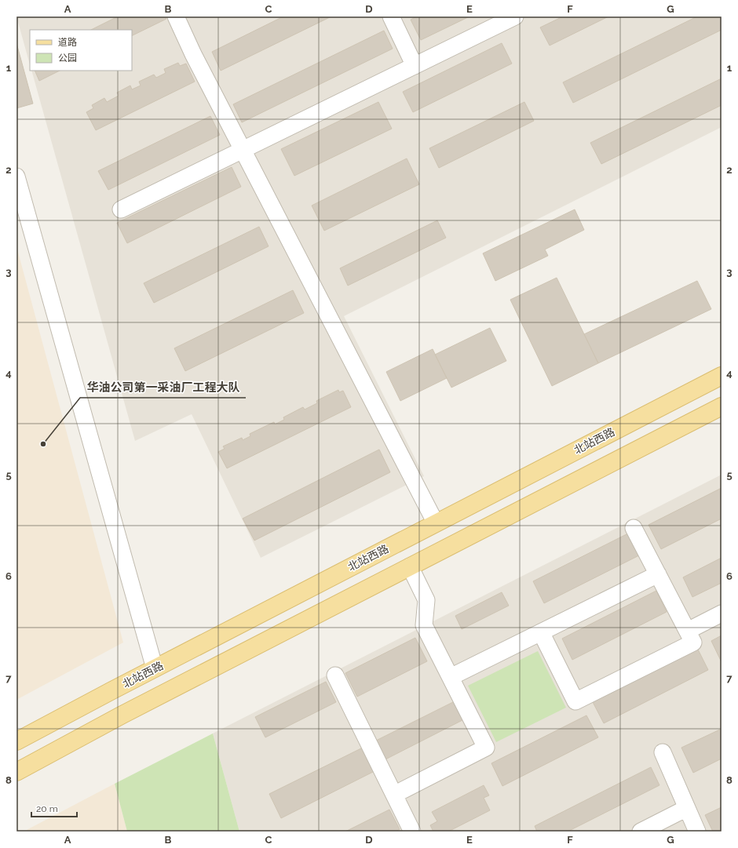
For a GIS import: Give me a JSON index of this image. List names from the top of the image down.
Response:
{
  "streets": {
    "main road": ["北站西路"]
  },
  "places": ["华油公司第一采油厂工程大队"],
  "legend": ["道路", "公园"],
  "scale_bar": "20 m",
  "grid": {
    "columns": [
      "A",
      "B",
      "C",
      "D",
      "E",
      "F",
      "G"
    ],
    "rows": [
      "1",
      "2",
      "3",
      "4",
      "5",
      "6",
      "7",
      "8"
    ]
  }
}
